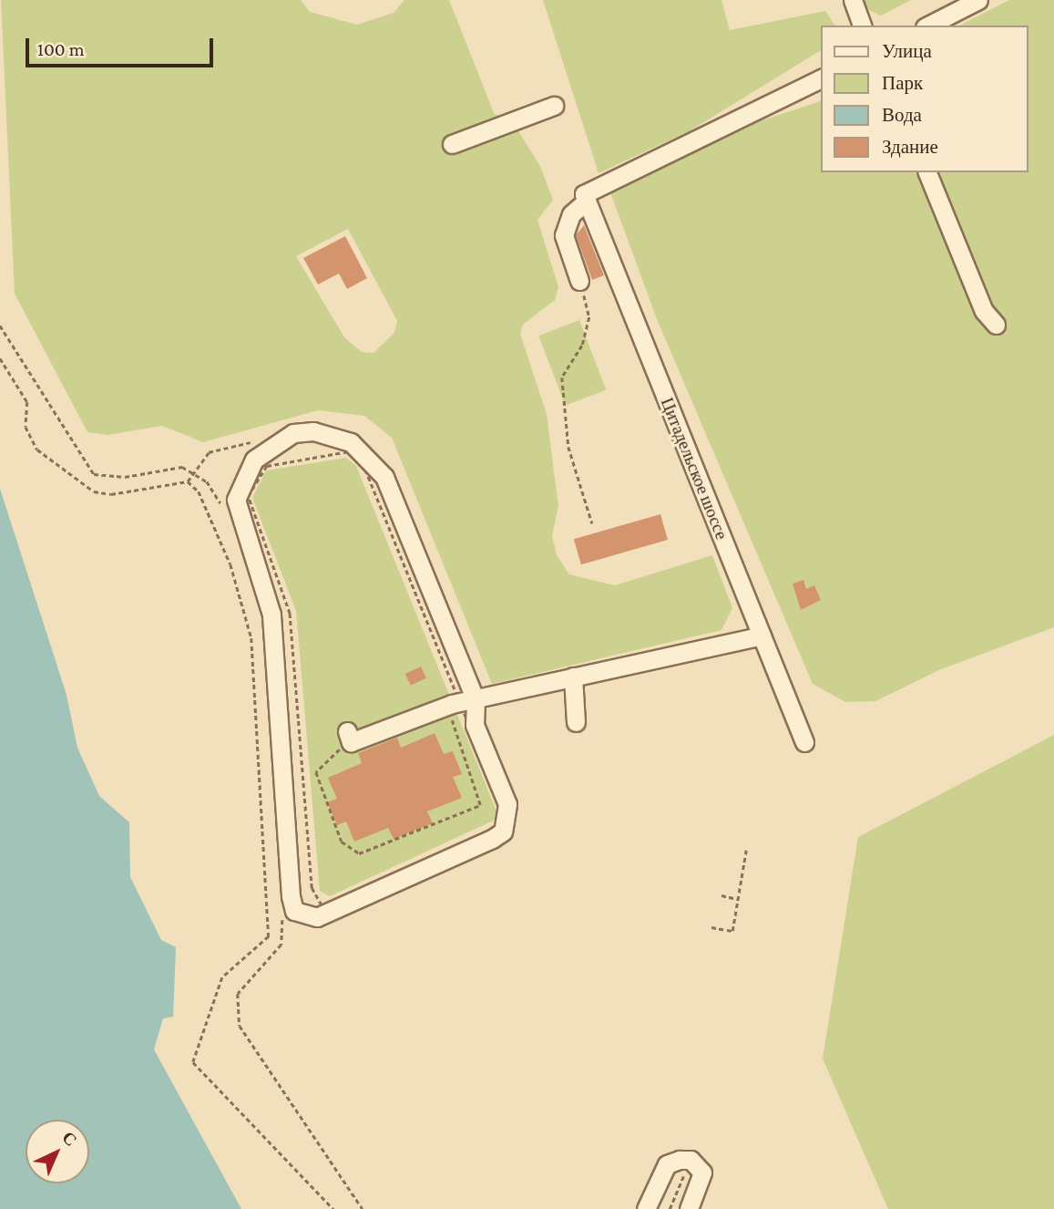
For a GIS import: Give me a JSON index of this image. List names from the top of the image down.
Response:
{
  "streets": {
    "street": ["Цитадельское шоссе"]
  },
  "legend": [
    "Улица",
    "Парк",
    "Вода",
    "Здание"
  ],
  "scale_bar": "100 m",
  "north": "top right"
}
